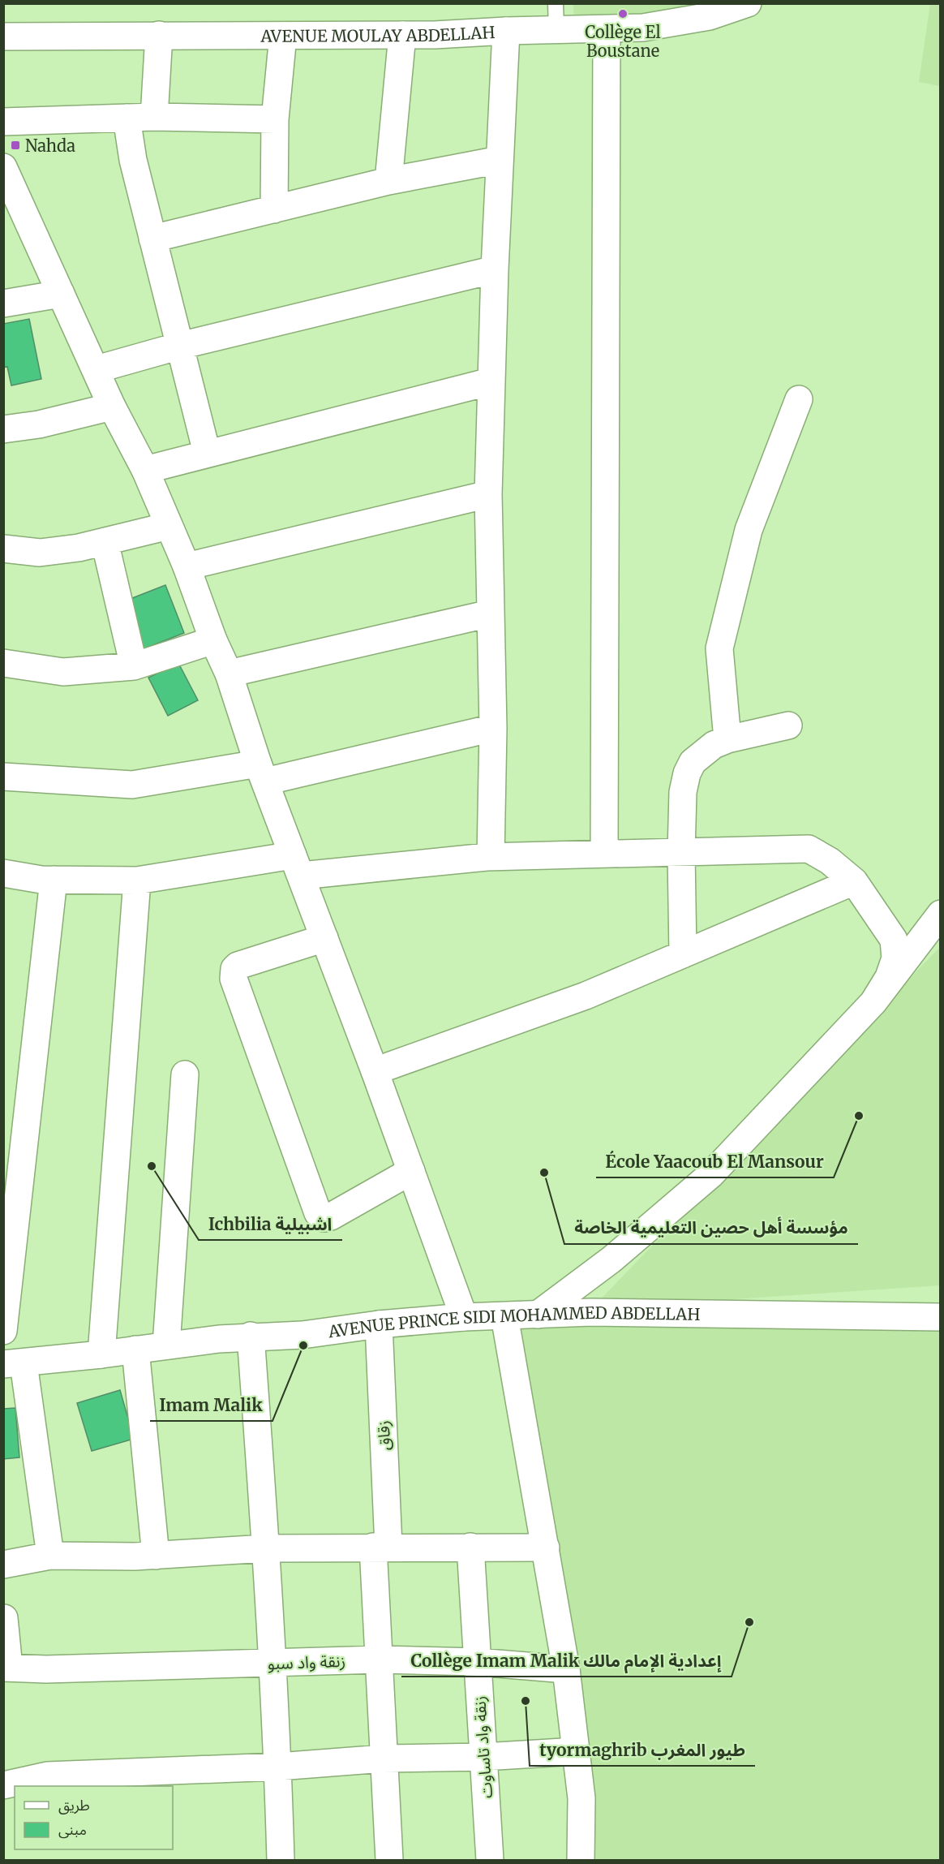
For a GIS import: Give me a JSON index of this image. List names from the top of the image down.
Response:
{
  "streets": {
    "street": [
      "AVENUE MOULAY ABDELLAH",
      "AVENUE PRINCE SIDI MOHAMMED ABDELLAH",
      "زقاق",
      "زنقة واد سبو",
      "زنقة واد تاساوت"
    ]
  },
  "crossings": [
    ["AVENUE PRINCE SIDI MOHAMMED ABDELLAH", "زقاق"],
    ["زقاق", "زنقة واد سبو"],
    ["زنقة واد سبو", "زنقة واد تاساوت"]
  ],
  "places": {
    "other": [
      "Collège El Boustane",
      "École Yaacoub El Mansour",
      "Ichbilia اشبيلية",
      "مؤسسة أهل حصين التعليمية الخاصة",
      "Imam Malik",
      "Collège Imam Malik إعدادية الإمام مالك",
      "tyormaghrib طيور المغرب"
    ],
    "transit": ["Nahda"]
  },
  "legend": ["طريق", "مبنى"]
}
